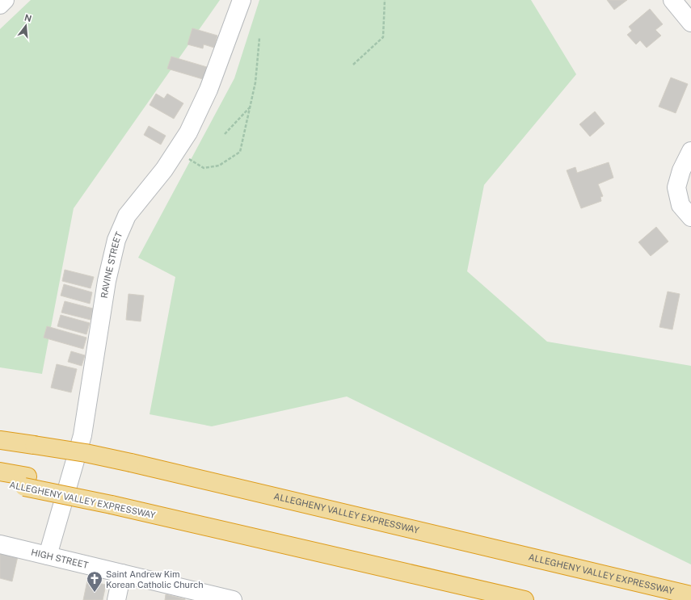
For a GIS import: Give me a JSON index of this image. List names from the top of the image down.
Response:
{
  "streets": {
    "highway": ["ALLEGHENY VALLEY EXPRESSWAY"],
    "street": ["RAVINE STREET", "HIGH STREET"]
  },
  "crossings": [
    ["RAVINE STREET", "HIGH STREET"]
  ],
  "places": {
    "church": ["Saint Andrew Kim Korean Catholic Church"]
  },
  "north": "top"
}
